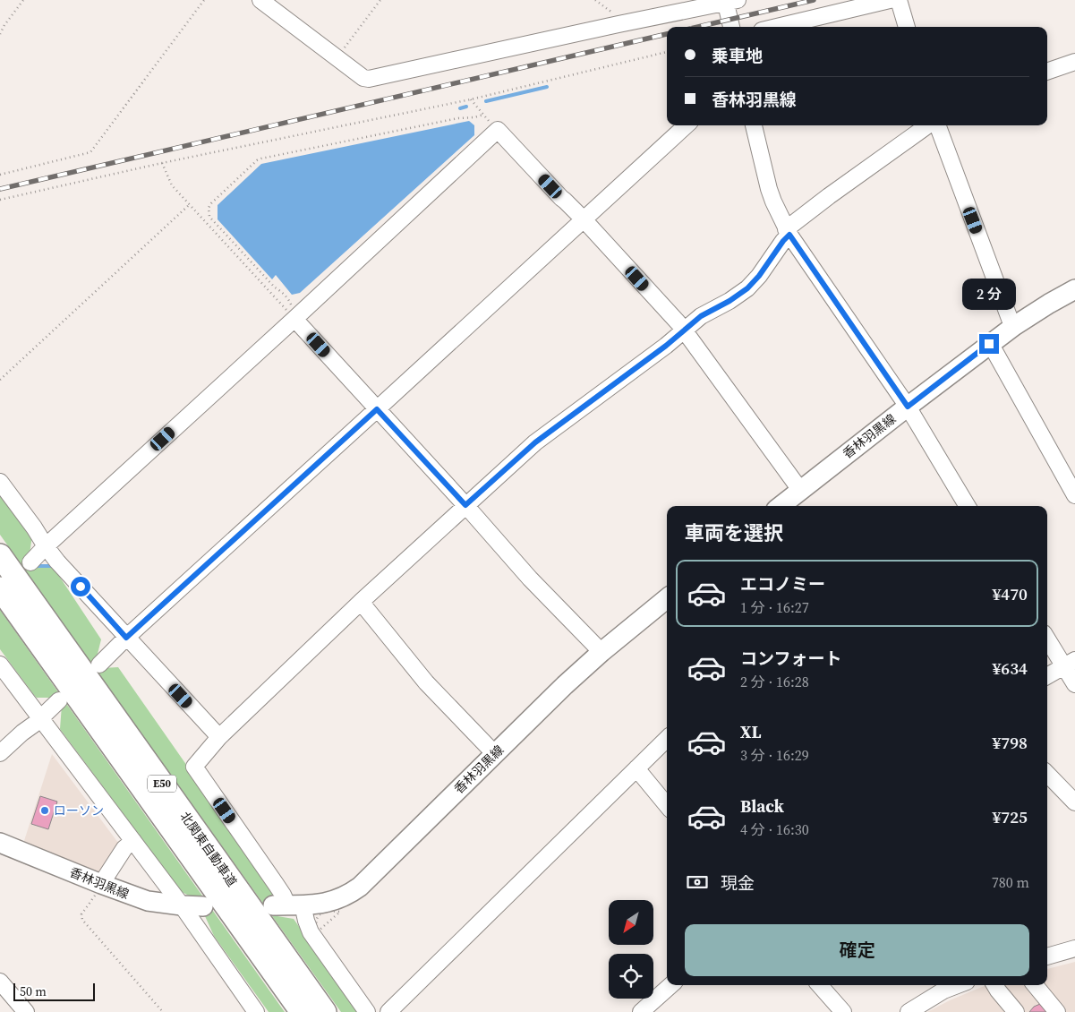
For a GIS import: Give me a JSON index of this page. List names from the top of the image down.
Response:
{
  "streets": {
    "highway": ["E50", "北関東自動車道"],
    "main road": ["香林羽黒線"]
  },
  "places": ["ローソン"],
  "scale_bar": "50 m",
  "north": "bottom left",
  "page": {
    "banner": ["乗車地", "香林羽黒線"],
    "bubble": "2 分",
    "heading": "車両を選択",
    "list": [
      {
        "name": "エコノミー",
        "note": "1 分 · 16:27",
        "value": "¥470"
      },
      {
        "name": "コンフォート",
        "note": "2 分 · 16:28",
        "value": "¥634"
      },
      {
        "name": "XL",
        "note": "3 分 · 16:29",
        "value": "¥798"
      },
      {
        "name": "Black",
        "note": "4 分 · 16:30",
        "value": "¥725"
      }
    ],
    "pay": ["現金", "780 m"],
    "buttons": "確定",
    "scale": "50 m"
  }
}
